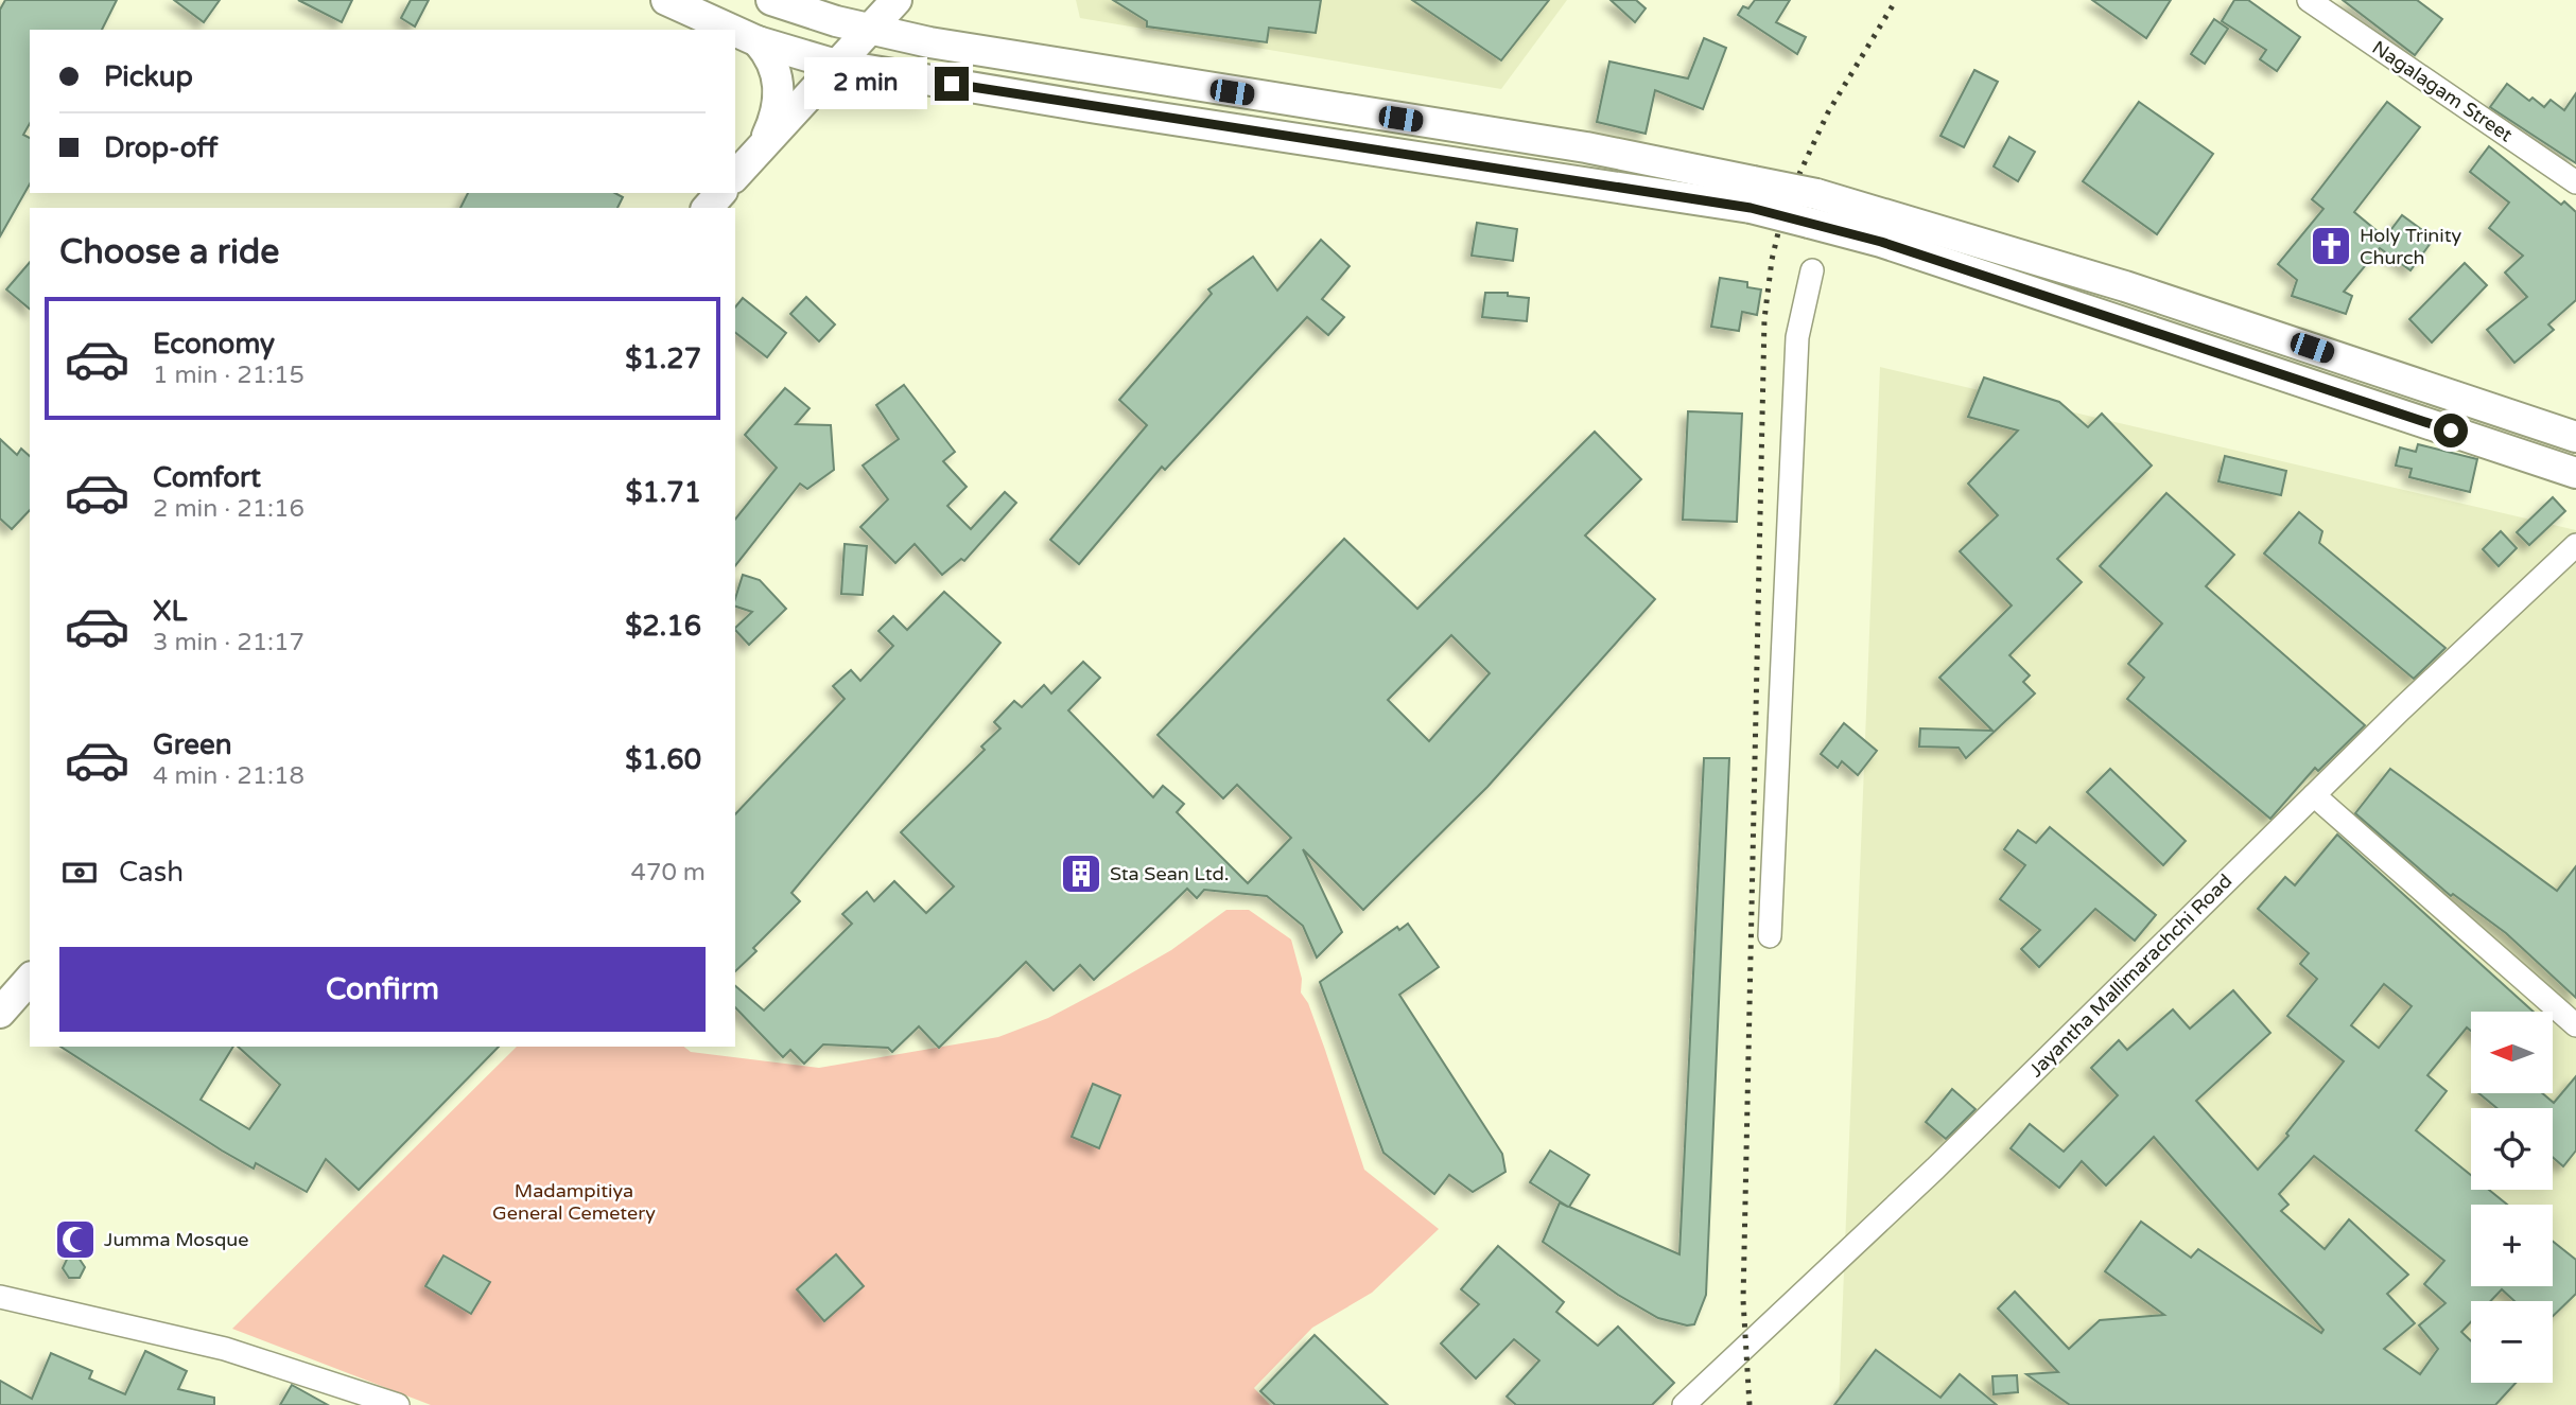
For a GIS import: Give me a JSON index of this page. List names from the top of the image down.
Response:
{
  "streets": {
    "street": ["Nagalagam Street", "Jayantha Mallimarachchi Road"]
  },
  "parks": ["Madampitiya General Cemetery"],
  "places": {
    "church": ["Holy Trinity Church"],
    "building": ["Sta Sean Ltd."],
    "mosque": ["Jumma Mosque"]
  },
  "north": "left",
  "page": {
    "banner": ["Pickup", "Drop-off"],
    "bubble": "2 min",
    "heading": "Choose a ride",
    "list": [
      {
        "name": "Economy",
        "note": "1 min · 21:15",
        "value": "$1.27"
      },
      {
        "name": "Comfort",
        "note": "2 min · 21:16",
        "value": "$1.71"
      },
      {
        "name": "XL",
        "note": "3 min · 21:17",
        "value": "$2.16"
      },
      {
        "name": "Green",
        "note": "4 min · 21:18",
        "value": "$1.60"
      }
    ],
    "pay": ["Cash", "470 m"],
    "buttons": "Confirm",
    "map_buttons": ["+", "−"]
  }
}
